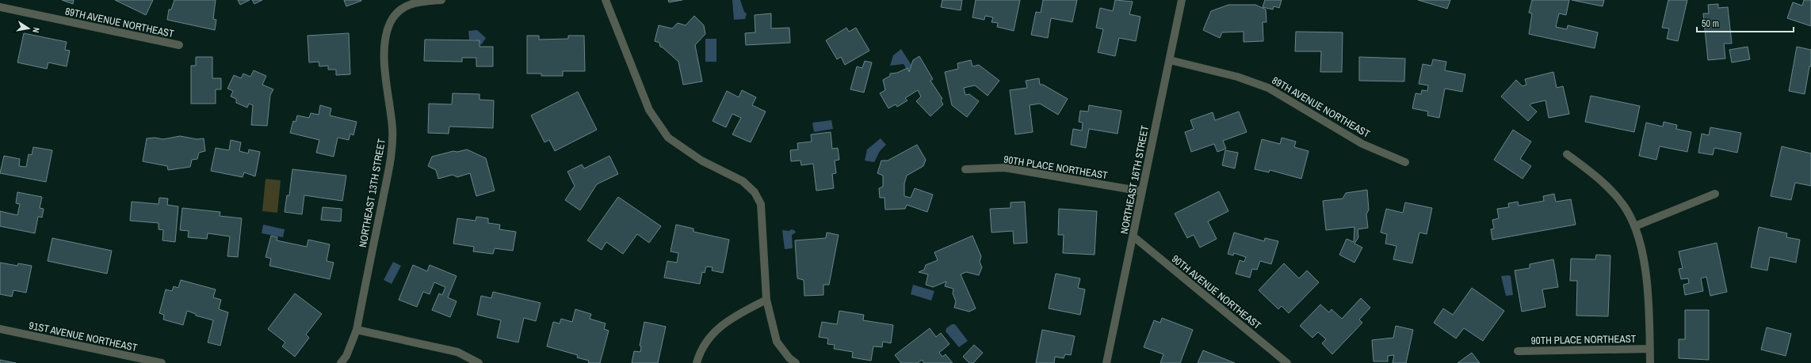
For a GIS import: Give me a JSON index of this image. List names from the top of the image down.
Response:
{
  "streets": {
    "street": [
      "89TH AVENUE NORTHEAST",
      "90TH PLACE NORTHEAST",
      "NORTHEAST 16TH STREET",
      "NORTHEAST 13TH STREET",
      "90TH AVENUE NORTHEAST",
      "91ST AVENUE NORTHEAST"
    ]
  },
  "crossings": [
    ["89TH AVENUE NORTHEAST", "NORTHEAST 16TH STREET"],
    ["90TH PLACE NORTHEAST", "NORTHEAST 16TH STREET"],
    ["NORTHEAST 16TH STREET", "90TH AVENUE NORTHEAST"]
  ],
  "scale_bar": "50 m",
  "north": "right"
}
